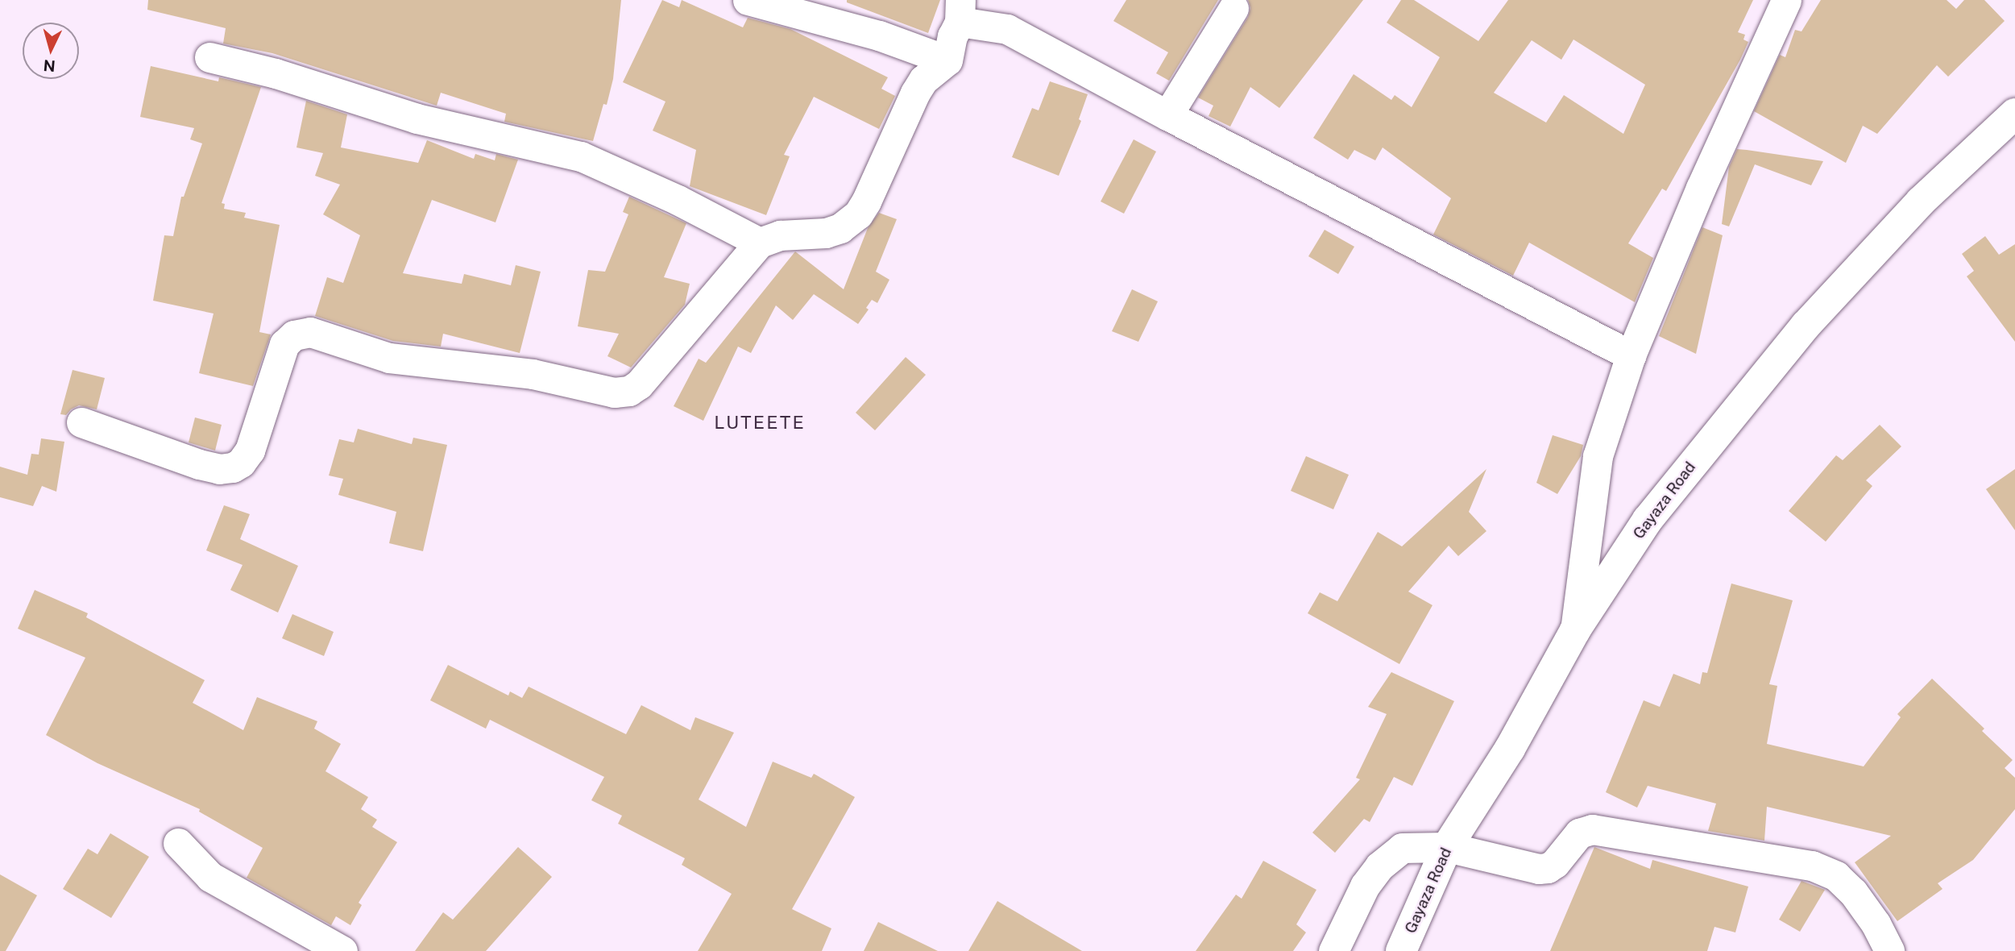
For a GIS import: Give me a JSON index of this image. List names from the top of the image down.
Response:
{
  "streets": {
    "main road": ["Gayaza Road"]
  },
  "districts": ["LUTEETE"],
  "north": "bottom"
}
